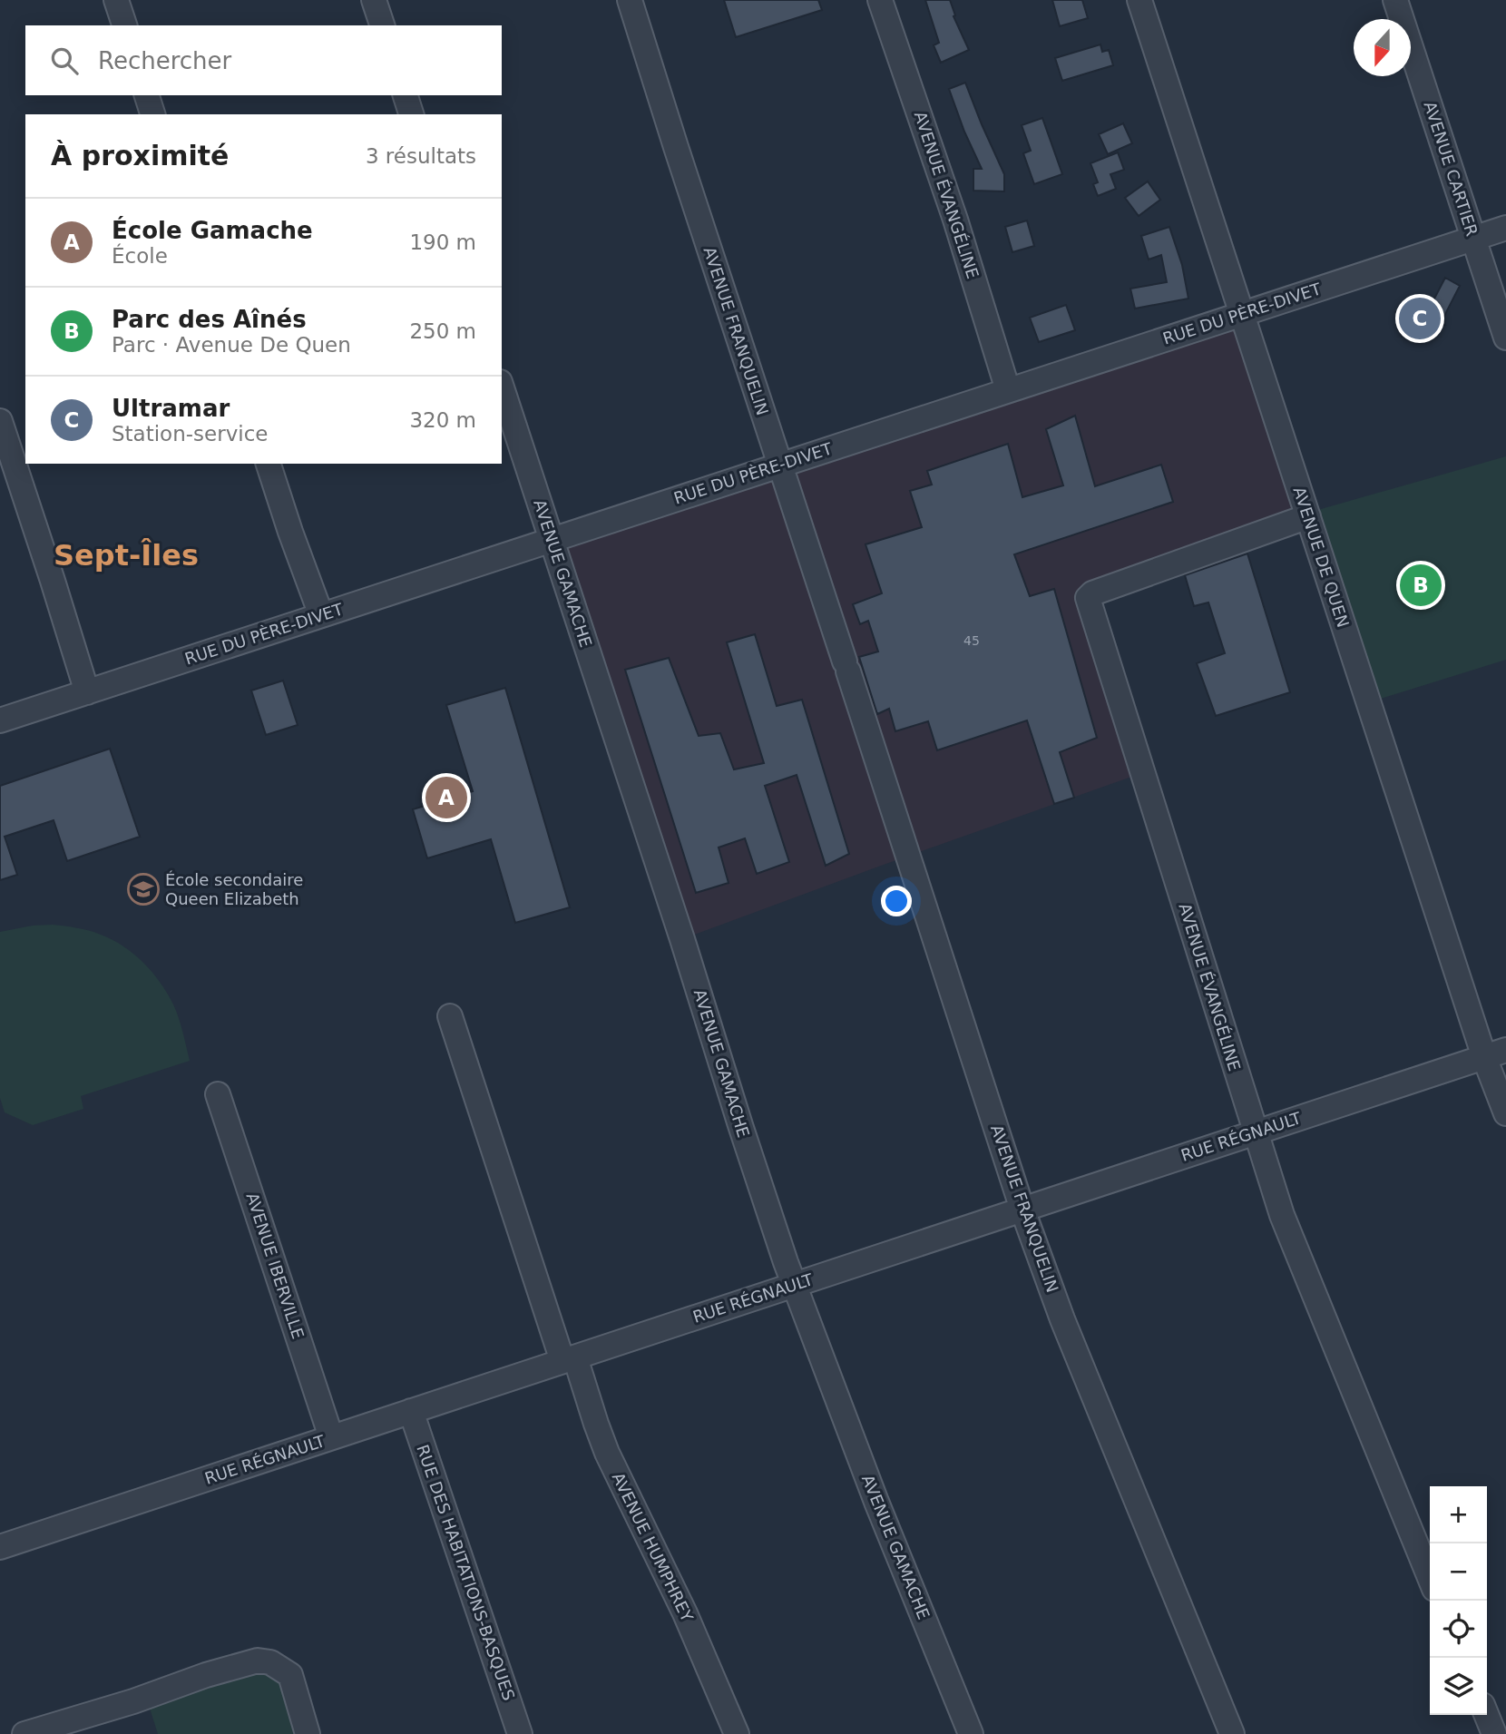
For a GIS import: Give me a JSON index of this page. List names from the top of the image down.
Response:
{
  "streets": {
    "street": [
      "AVENUE CARTIER",
      "AVENUE ÉVANGÉLINE",
      "RUE DU PÈRE-DIVET",
      "AVENUE FRANQUELIN",
      "AVENUE DE QUEN",
      "AVENUE GAMACHE",
      "RUE RÉGNAULT",
      "AVENUE IBERVILLE",
      "AVENUE HUMPHREY",
      "RUE DES HABITATIONS-BASQUES"
    ]
  },
  "crossings": [
    ["AVENUE CARTIER", "RUE DU PÈRE-DIVET"],
    ["AVENUE ÉVANGÉLINE", "RUE DU PÈRE-DIVET"],
    ["AVENUE ÉVANGÉLINE", "AVENUE DE QUEN"],
    ["AVENUE ÉVANGÉLINE", "RUE RÉGNAULT"],
    ["RUE DU PÈRE-DIVET", "AVENUE FRANQUELIN"],
    ["RUE DU PÈRE-DIVET", "AVENUE DE QUEN"],
    ["RUE DU PÈRE-DIVET", "AVENUE GAMACHE"],
    ["AVENUE FRANQUELIN", "RUE RÉGNAULT"],
    ["AVENUE DE QUEN", "RUE RÉGNAULT"],
    ["AVENUE GAMACHE", "RUE RÉGNAULT"],
    ["RUE RÉGNAULT", "AVENUE IBERVILLE"],
    ["RUE RÉGNAULT", "AVENUE HUMPHREY"],
    ["RUE RÉGNAULT", "RUE DES HABITATIONS-BASQUES"]
  ],
  "districts": ["Sept-Îles"],
  "places": {
    "school or university": ["École secondaire Queen Elizabeth"]
  },
  "house_numbers": ["45"],
  "north": "bottom",
  "page": {
    "search": "Rechercher",
    "heading": ["À proximité", "3 résultats"],
    "list": [
      {
        "mark": "A",
        "name": "École Gamache",
        "note": "École",
        "value": "190 m"
      },
      {
        "mark": "B",
        "name": "Parc des Aînés",
        "note": "Parc · Avenue De Quen",
        "value": "250 m"
      },
      {
        "mark": "C",
        "name": "Ultramar",
        "note": "Station-service",
        "value": "320 m"
      }
    ],
    "pins": ["C", "B", "A"],
    "map_buttons": ["+", "−"]
  }
}
